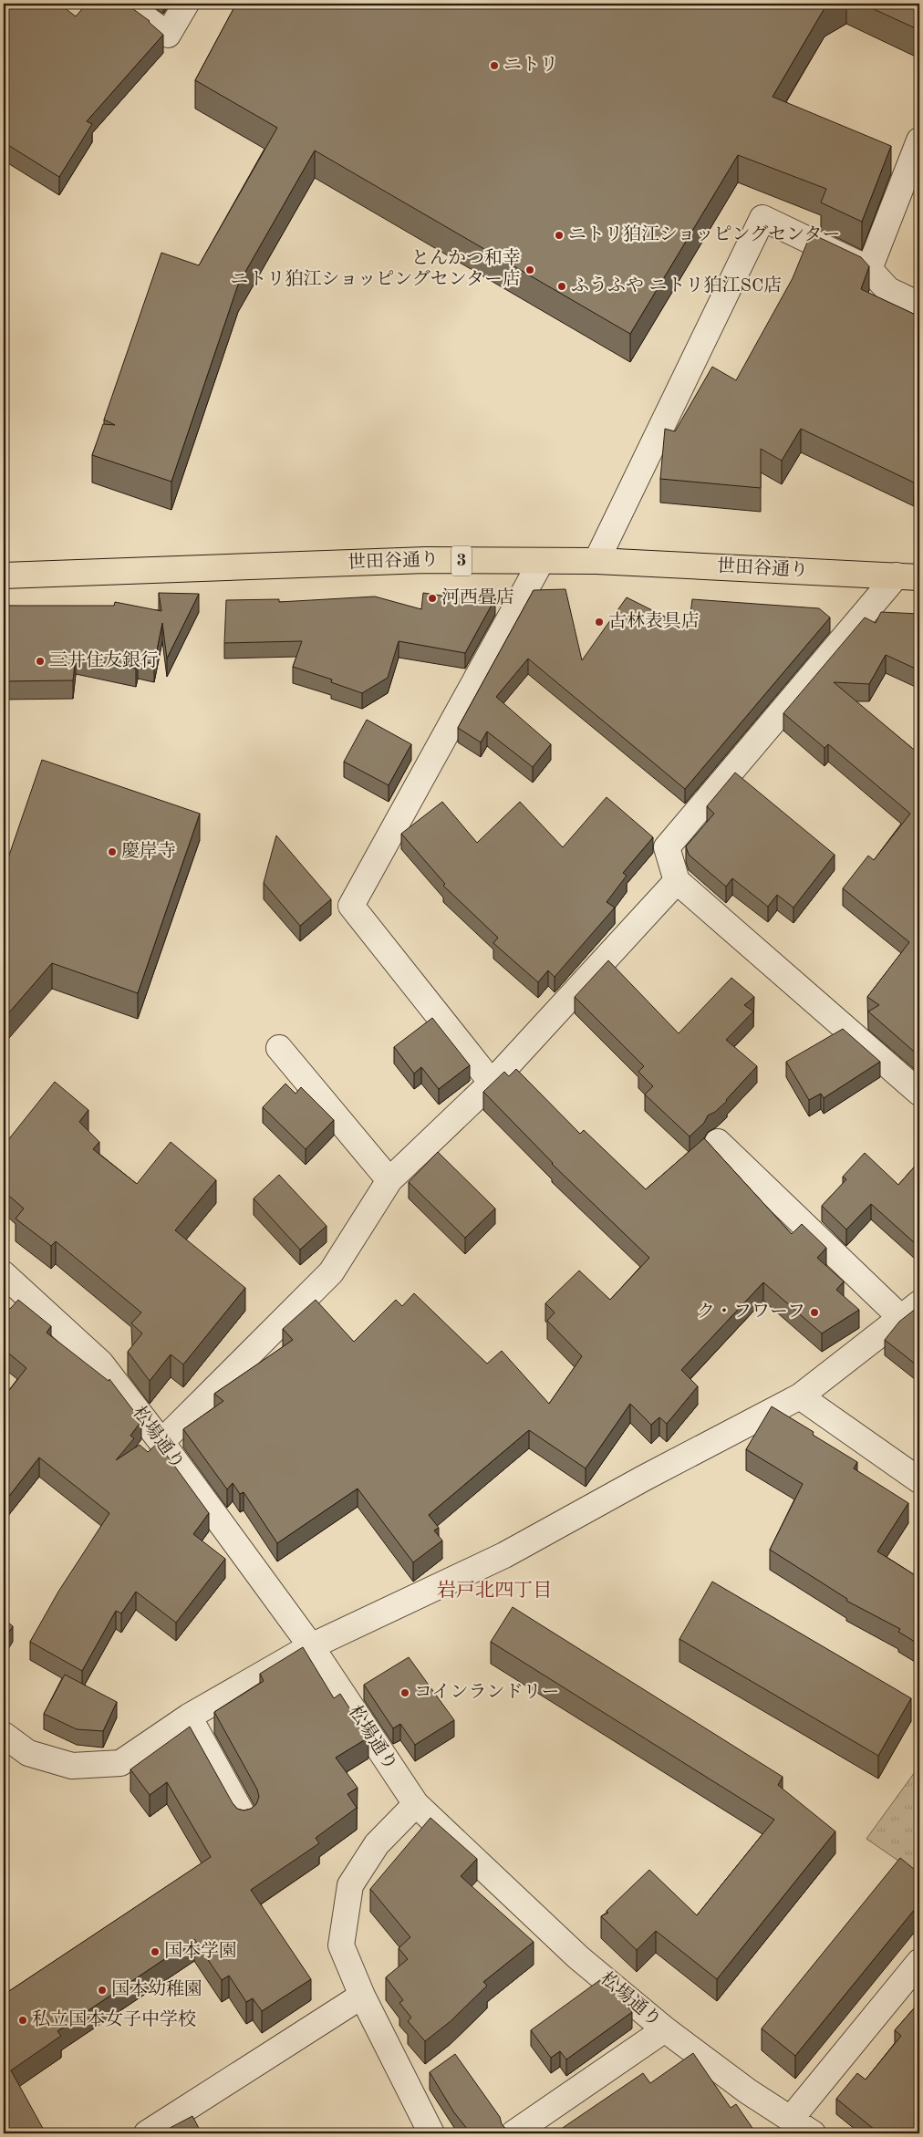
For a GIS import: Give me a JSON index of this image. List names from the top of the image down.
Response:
{
  "streets": {
    "main road": ["3", "世田谷通り"],
    "street": ["松場通り"]
  },
  "districts": ["岩戸北四丁目"],
  "places": [
    "ニトリ",
    "ニトリ狛江ショッピングセンター",
    "とんかつ和幸 ニトリ狛江ショッピングセンター店",
    "ふうふや ニトリ狛江SC店",
    "河西畳店",
    "古林表具店",
    "三井住友銀行",
    "慶岸寺",
    "ク・フワーフ",
    "コインランドリー",
    "国本学園",
    "国本幼稚園",
    "私立国本女子中学校"
  ]
}
